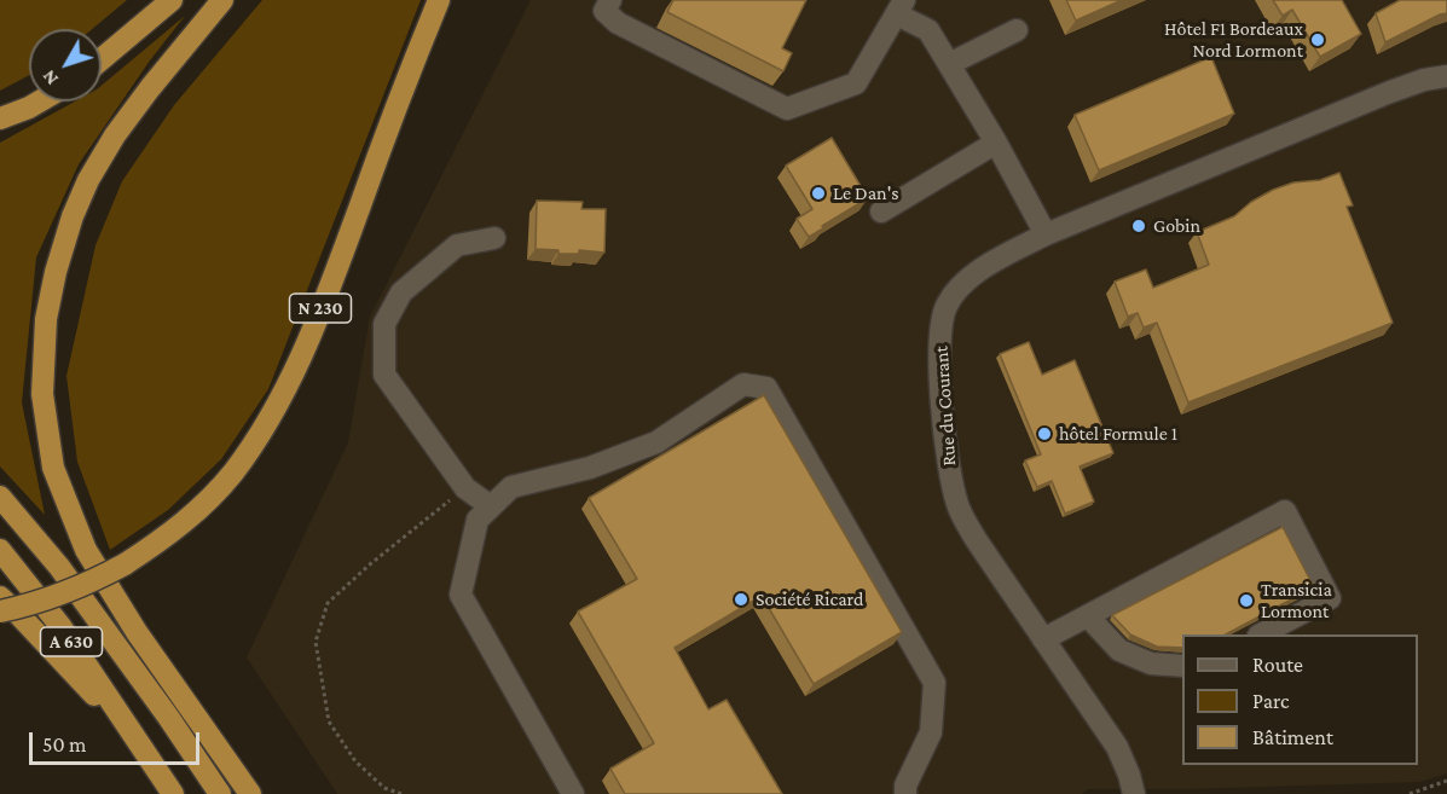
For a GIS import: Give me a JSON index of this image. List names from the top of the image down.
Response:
{
  "streets": {
    "highway": ["N 230", "A 630"],
    "street": ["Rue du Courant"]
  },
  "places": [
    "Hôtel F1 Bordeaux Nord Lormont",
    "Le Dan's",
    "Gobin",
    "hôtel Formule 1",
    "Société Ricard",
    "Transicia Lormont"
  ],
  "legend": ["Route", "Parc", "Bâtiment"],
  "scale_bar": "50 m",
  "north": "bottom left"
}
